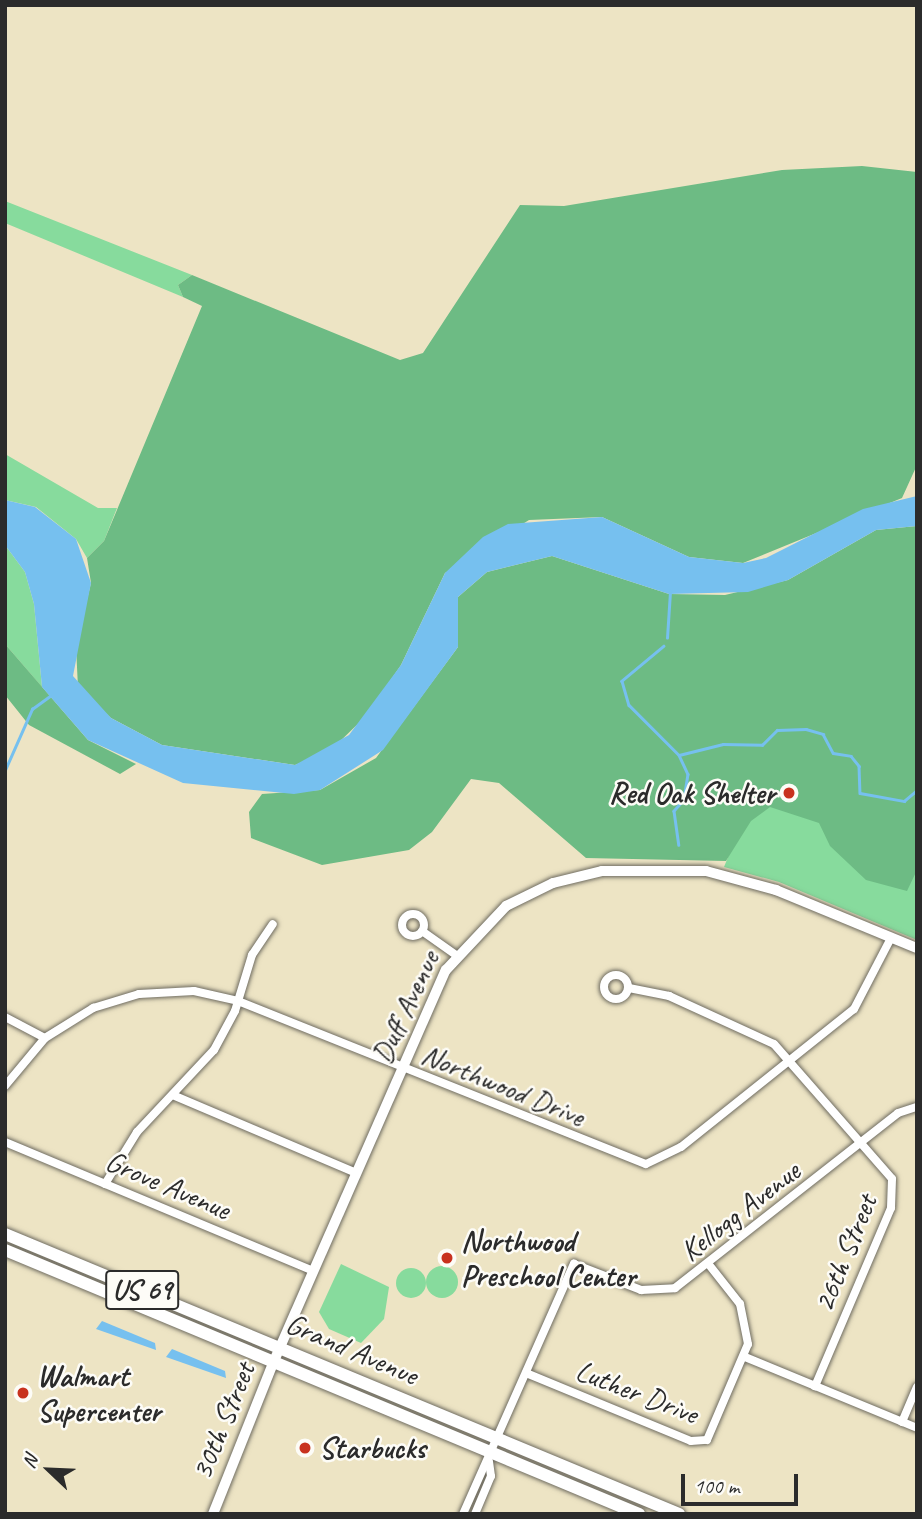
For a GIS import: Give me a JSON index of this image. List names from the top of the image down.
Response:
{
  "streets": {
    "main road": [
      "Duff Avenue",
      "US 69",
      "Grand Avenue",
      "30th Street"
    ],
    "street": [
      "Northwood Drive",
      "Grove Avenue",
      "Kellogg Avenue",
      "26th Street",
      "Luther Drive"
    ]
  },
  "crossings": [
    ["Duff Avenue", "Northwood Drive"],
    ["Duff Avenue", "Grove Avenue"],
    ["Duff Avenue", "Grand Avenue"],
    ["Duff Avenue", "30th Street"],
    ["Northwood Drive", "26th Street"],
    ["Kellogg Avenue", "26th Street"],
    ["Kellogg Avenue", "Luther Drive"],
    ["Grand Avenue", "30th Street"]
  ],
  "places": [
    "Red Oak Shelter",
    "Northwood Preschool Center",
    "Walmart Supercenter",
    "Starbucks"
  ],
  "scale_bar": "100 m",
  "north": "top left"
}
